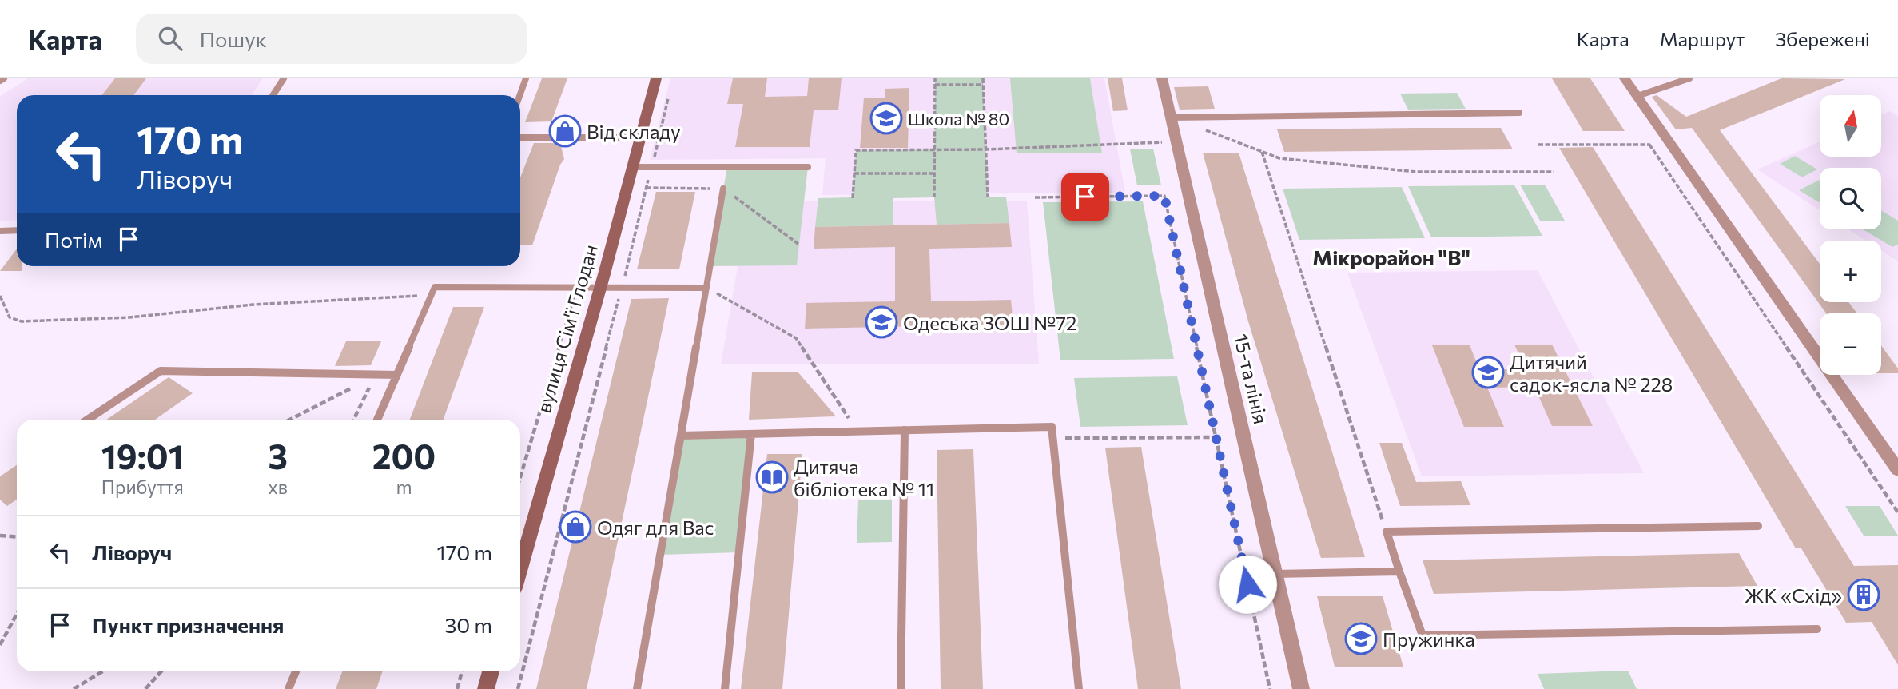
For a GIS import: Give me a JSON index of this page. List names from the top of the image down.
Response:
{
  "streets": {
    "street": ["вулиця Сім'ї Глодан", "15-та лінія"]
  },
  "districts": ["Мікрорайон \"В\""],
  "places": {
    "school or university": [
      "Школа № 80",
      "Одеська ЗОШ №72",
      "Дитячий садок-ясла № 228",
      "Пружинка"
    ],
    "shop": ["Від складу", "Одяг для Вас"],
    "library": ["Дитяча бібліотека № 11"],
    "building": ["ЖК «Схід»"]
  },
  "north": "top",
  "page": {
    "header": "Карта",
    "search": "Пошук",
    "nav": ["Карта", "Маршрут", "Збережені"],
    "map_buttons": ["+", "−"],
    "turn": ["170 m", "Ліворуч"],
    "then": "Потім",
    "eta": [
      "19:01",
      "Прибуття",
      "3",
      "хв",
      "200",
      "m"
    ],
    "list": [
      {
        "name": "Ліворуч",
        "value": "170 m"
      },
      {
        "name": "Пункт призначення",
        "value": "30 m"
      }
    ]
  }
}
